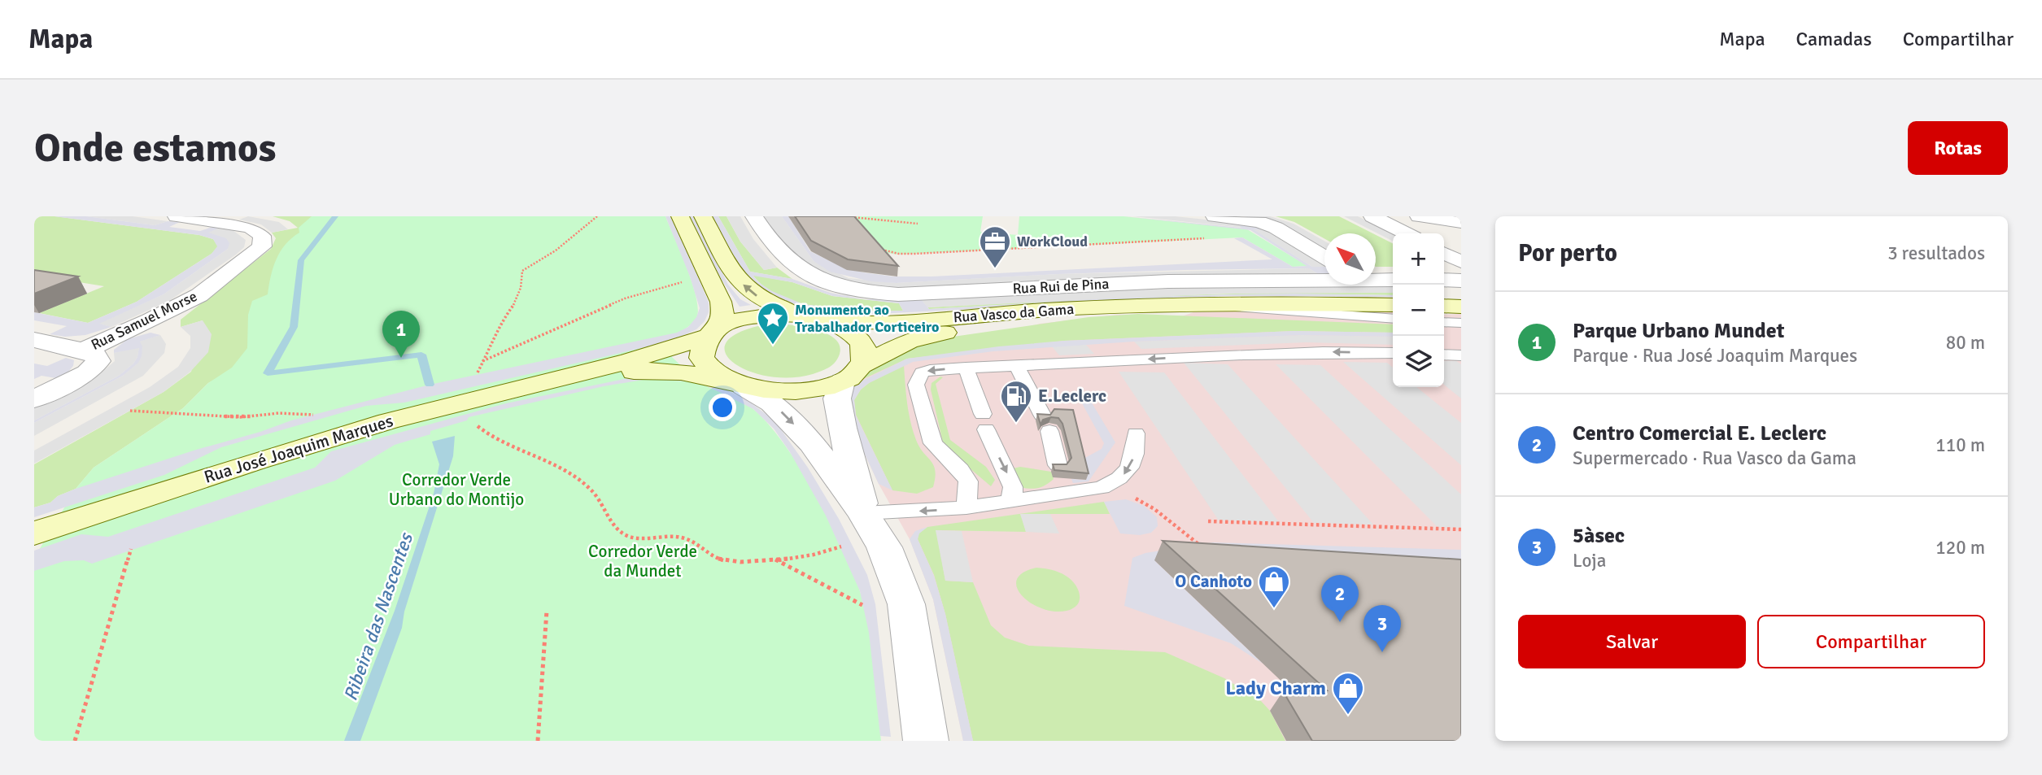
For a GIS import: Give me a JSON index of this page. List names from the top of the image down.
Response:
{
  "streets": {
    "main road": ["Rua Vasco da Gama", "Rua José Joaquim Marques"],
    "street": ["Rua Rui de Pina", "Rua Samuel Morse"]
  },
  "crossings": [
    ["Rua Vasco da Gama", "Rua José Joaquim Marques"]
  ],
  "water": ["Ribeira das Nascentes"],
  "parks": ["Corredor Verde Urbano do Montijo", "Corredor Verde da Mundet"],
  "places": {
    "office": ["WorkCloud"],
    "place": ["Monumento ao Trabalhador Corticeiro"],
    "fuel station": ["E.Leclerc"],
    "shop": ["O Canhoto", "Lady Charm"]
  },
  "north": "top left",
  "page": {
    "header": "Mapa",
    "nav": ["Mapa", "Camadas", "Compartilhar"],
    "buttons": [
      "Rotas",
      ["Salvar", "Compartilhar"]
    ],
    "title": "Onde estamos",
    "heading": ["Por perto", "3 resultados"],
    "map_buttons": ["+", "−"],
    "list": [
      {
        "mark": "1",
        "name": "Parque Urbano Mundet",
        "note": "Parque · Rua José Joaquim Marques",
        "value": "80 m"
      },
      {
        "mark": "2",
        "name": "Centro Comercial E. Leclerc",
        "note": "Supermercado · Rua Vasco da Gama",
        "value": "110 m"
      },
      {
        "mark": "3",
        "name": "5àsec",
        "note": "Loja",
        "value": "120 m"
      }
    ],
    "pins": ["1", "2", "3"]
  }
}
